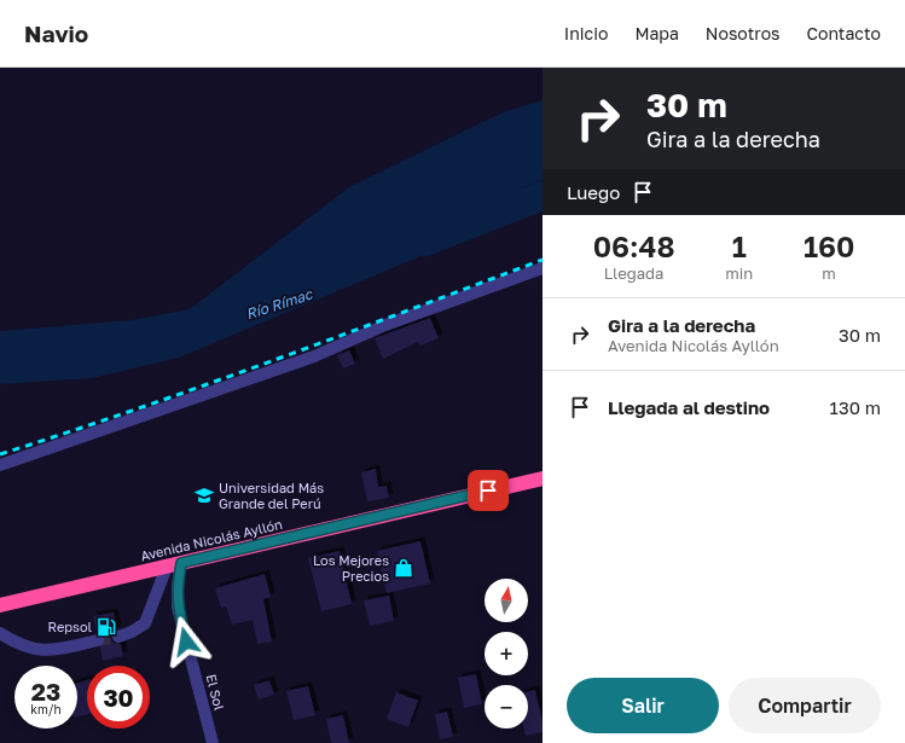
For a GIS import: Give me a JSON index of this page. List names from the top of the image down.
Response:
{
  "streets": {
    "highway": ["Avenida Nicolás Ayllón"],
    "street": ["El Sol"]
  },
  "crossings": [
    ["Avenida Nicolás Ayllón", "El Sol"]
  ],
  "water": ["Río Rímac"],
  "places": {
    "school or university": ["Universidad Más Grande del Perú"],
    "shop": ["Los Mejores Precios"],
    "fuel station": ["Repsol"]
  },
  "north": "top",
  "page": {
    "header": "Navio",
    "nav": [
      "Inicio",
      "Mapa",
      "Nosotros",
      "Contacto"
    ],
    "turn": ["30 m", "Gira a la derecha"],
    "then": "Luego",
    "eta": [
      "06:48",
      "Llegada",
      "1",
      "min",
      "160",
      "m"
    ],
    "list": [
      {
        "name": "Gira a la derecha",
        "note": "Avenida Nicolás Ayllón",
        "value": "30 m"
      },
      {
        "name": "Llegada al destino",
        "value": "130 m"
      }
    ],
    "map_buttons": ["+", "−"],
    "speed": "23 km/h",
    "limit": "30",
    "buttons": ["Salir", "Compartir"]
  }
}
